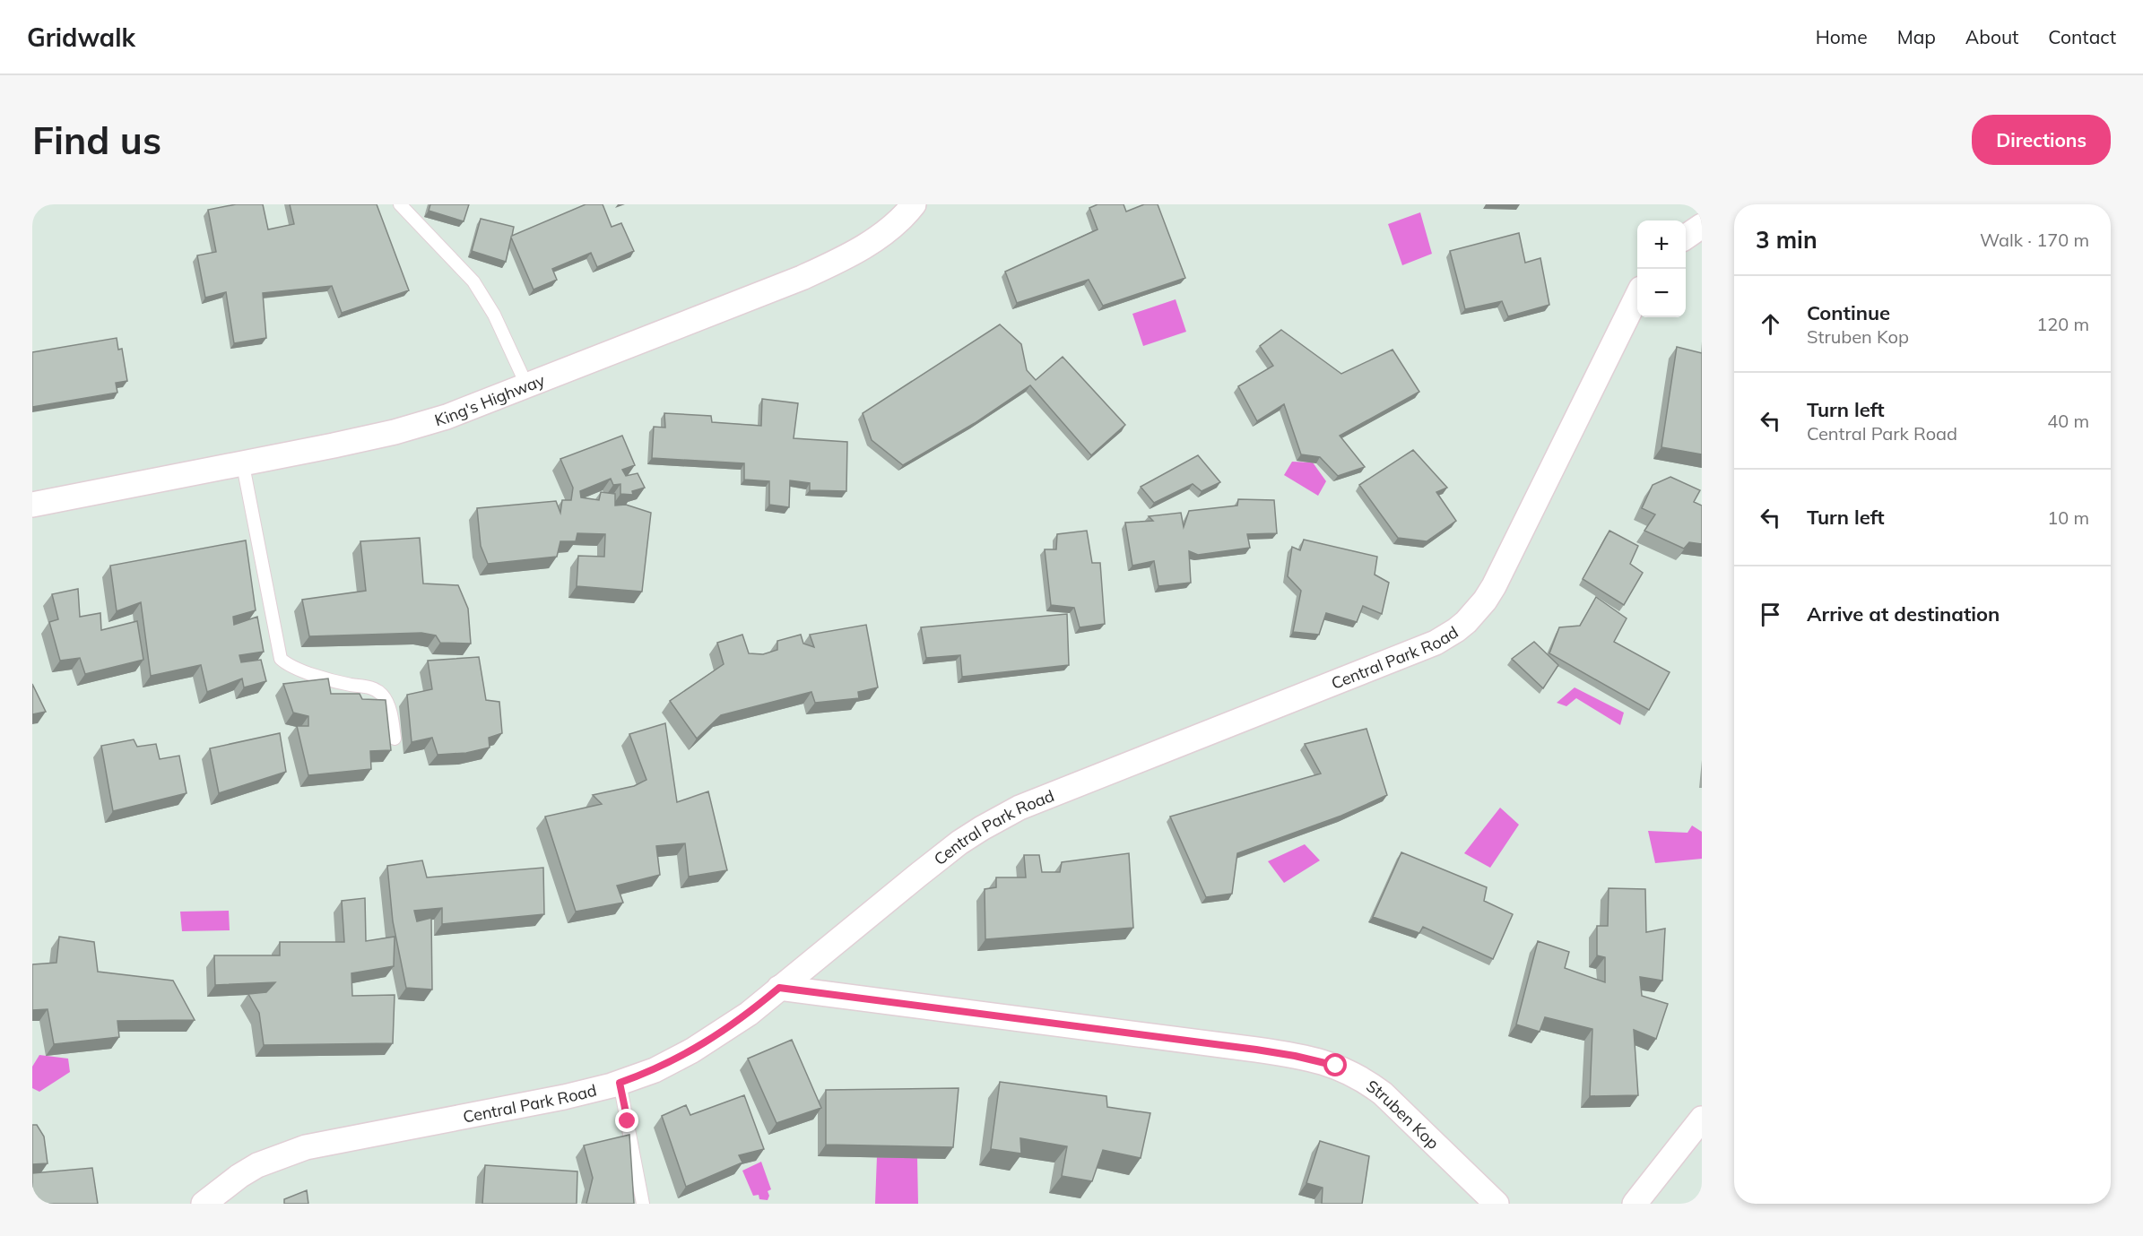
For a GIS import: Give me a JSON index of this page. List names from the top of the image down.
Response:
{
  "streets": {
    "street": ["King's Highway", "Central Park Road", "Struben Kop"]
  },
  "crossings": [
    ["Central Park Road", "Struben Kop"]
  ],
  "page": {
    "header": "Gridwalk",
    "nav": [
      "Home",
      "Map",
      "About",
      "Contact"
    ],
    "buttons": "Directions",
    "title": "Find us",
    "heading": ["3 min", "Walk · 170 m"],
    "map_buttons": ["+", "−"],
    "list": [
      ["Continue", "Struben Kop", "120 m"],
      ["Turn left", "Central Park Road", "40 m"],
      ["Turn left", "10 m"],
      "Arrive at destination"
    ]
  }
}
